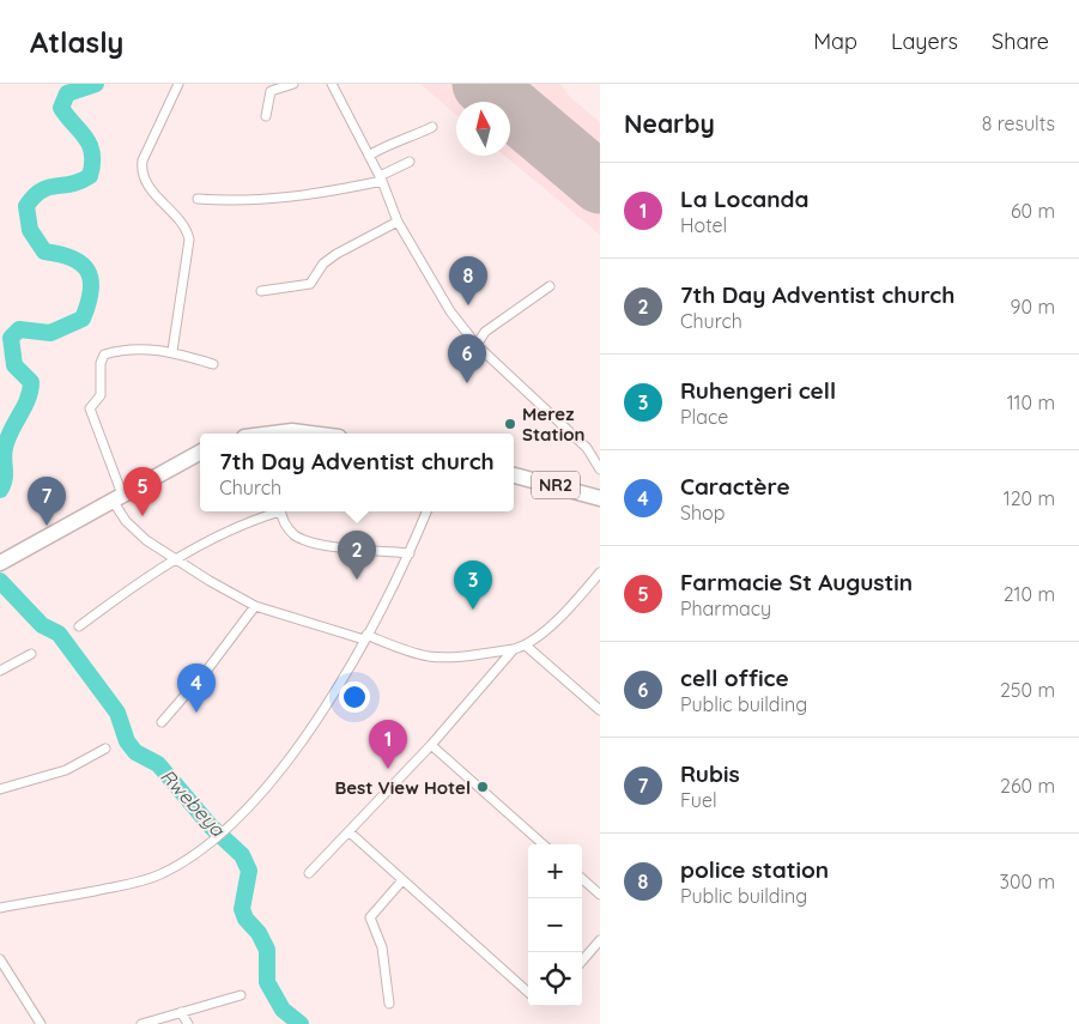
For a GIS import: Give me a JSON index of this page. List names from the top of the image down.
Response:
{
  "streets": {
    "highway": ["NR2"]
  },
  "water": ["Rwebeya"],
  "places": ["Merez Station", "Best View Hotel"],
  "north": "top",
  "page": {
    "header": "Atlasly",
    "nav": ["Map", "Layers", "Share"],
    "heading": ["Nearby", "8 results"],
    "list": [
      {
        "mark": "1",
        "name": "La Locanda",
        "note": "Hotel",
        "value": "60 m"
      },
      {
        "mark": "2",
        "name": "7th Day Adventist church",
        "note": "Church",
        "value": "90 m"
      },
      {
        "mark": "3",
        "name": "Ruhengeri cell",
        "note": "Place",
        "value": "110 m"
      },
      {
        "mark": "4",
        "name": "Caractère",
        "note": "Shop",
        "value": "120 m"
      },
      {
        "mark": "5",
        "name": "Farmacie St Augustin",
        "note": "Pharmacy",
        "value": "210 m"
      },
      {
        "mark": "6",
        "name": "cell office",
        "note": "Public building",
        "value": "250 m"
      },
      {
        "mark": "7",
        "name": "Rubis",
        "note": "Fuel",
        "value": "260 m"
      },
      {
        "mark": "8",
        "name": "police station",
        "note": "Public building",
        "value": "300 m"
      }
    ],
    "pins": [
      "8",
      "6",
      "5",
      "7",
      "2",
      "3",
      "4",
      "1"
    ],
    "popup": ["7th Day Adventist church", "Church"],
    "map_buttons": ["+", "−"]
  }
}
